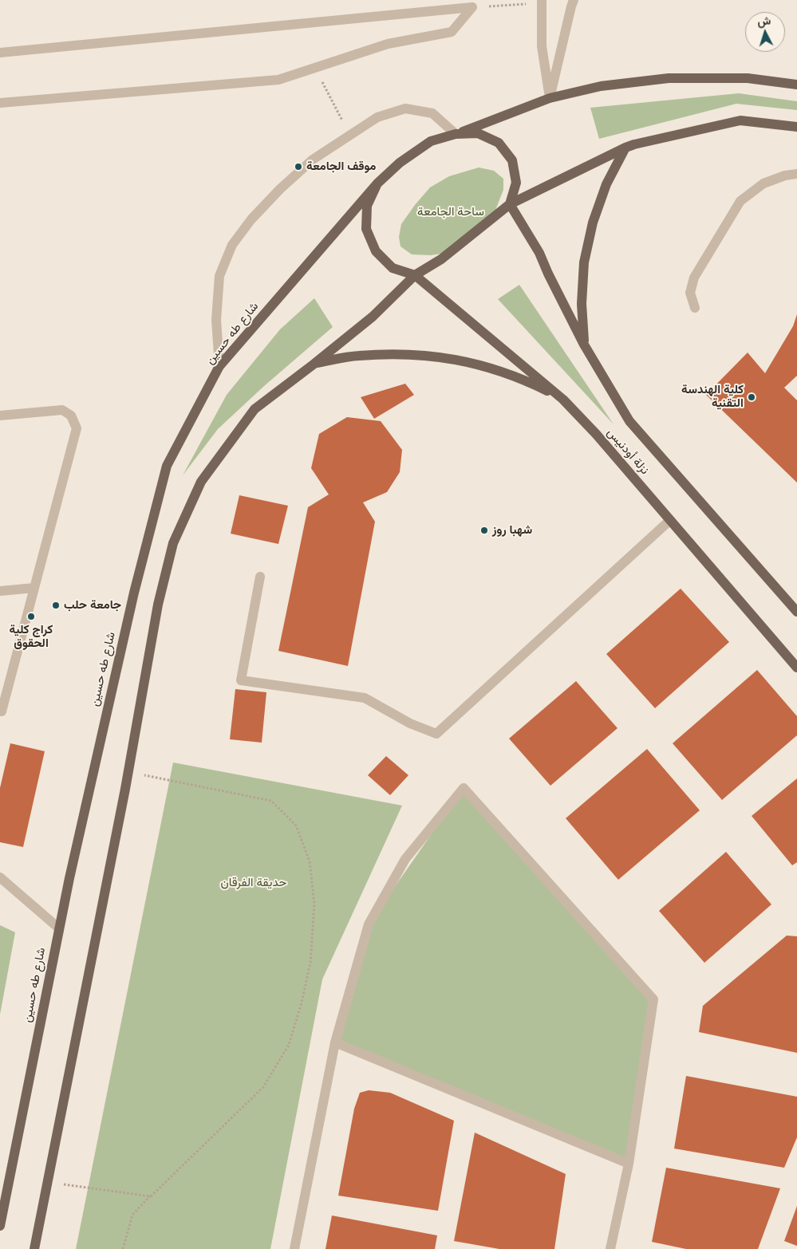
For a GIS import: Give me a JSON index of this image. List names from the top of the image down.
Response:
{
  "streets": {
    "main road": ["شارع طه حسين", "نزلة أودنيس"]
  },
  "crossings": [
    ["شارع طه حسين", "نزلة أودنيس"]
  ],
  "parks": ["ساحة الجامعة", "حديقة الفرقان"],
  "places": [
    "موقف الجامعة",
    "كلية الهندسة التقنية",
    "شهبا روز",
    "جامعة حلب",
    "كراج كلية الحقوق"
  ],
  "north": "top"
}
